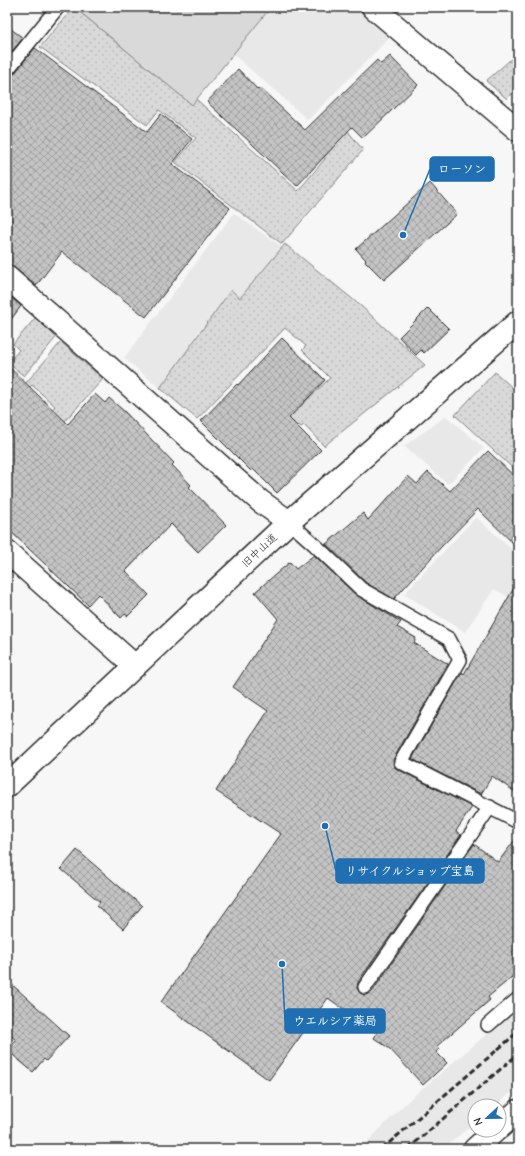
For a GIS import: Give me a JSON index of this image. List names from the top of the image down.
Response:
{
  "streets": {
    "street": ["旧中山道"]
  },
  "places": ["ローソン", "リサイクルショップ宝島", "ウエルシア薬局"],
  "north": "left"
}
